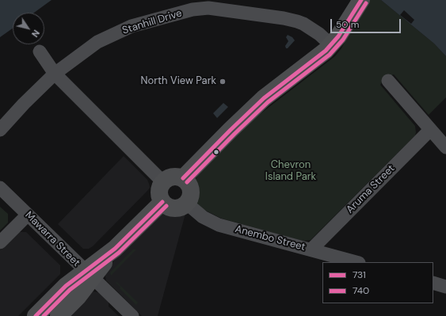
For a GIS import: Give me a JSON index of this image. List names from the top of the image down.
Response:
{
  "streets": {
    "street": [
      "Stanhill Drive",
      "Aruma Street",
      "Anembo Street",
      "Mawarra Street"
    ]
  },
  "crossings": [
    ["Aruma Street", "Anembo Street"]
  ],
  "parks": ["Chevron Island Park"],
  "places": ["North View Park"],
  "lines": ["transit line 731", "transit line 740"],
  "legend": ["731", "740"],
  "scale_bar": "50 m",
  "north": "bottom right"
}
